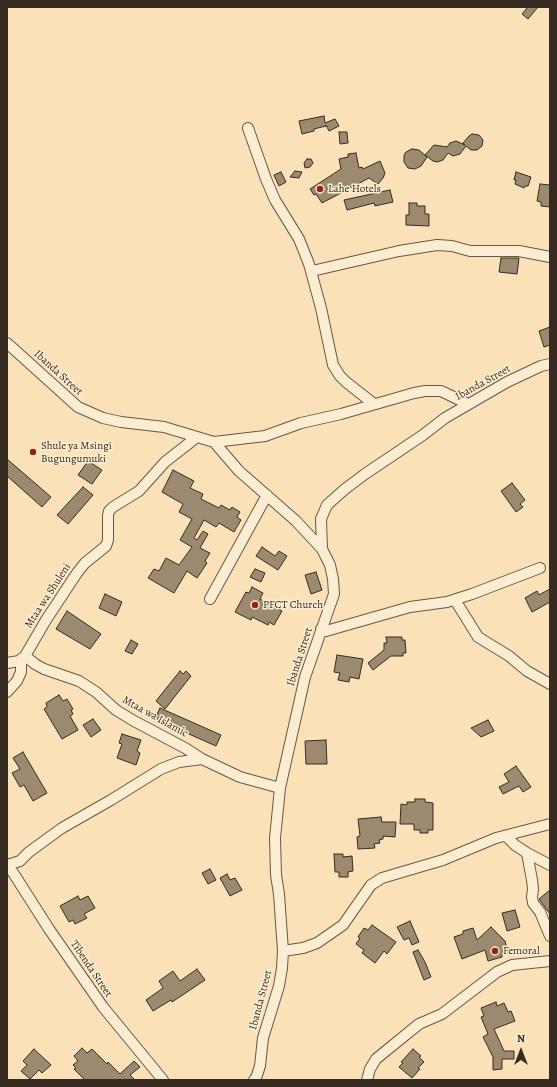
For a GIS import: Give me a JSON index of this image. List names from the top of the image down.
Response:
{
  "streets": {
    "street": [
      "Ibanda Street",
      "Mtaa wa Shuleni",
      "Mtaa wa Islamic",
      "Tibenda Street"
    ]
  },
  "crossings": [
    ["Ibanda Street", "Mtaa wa Shuleni"],
    ["Ibanda Street", "Mtaa wa Islamic"],
    ["Mtaa wa Shuleni", "Mtaa wa Islamic"]
  ],
  "places": [
    "Lahe Hotels",
    "Shule ya Msingi Bugungumuki",
    "PFCT Church",
    "Femoral"
  ],
  "north": "top"
}
